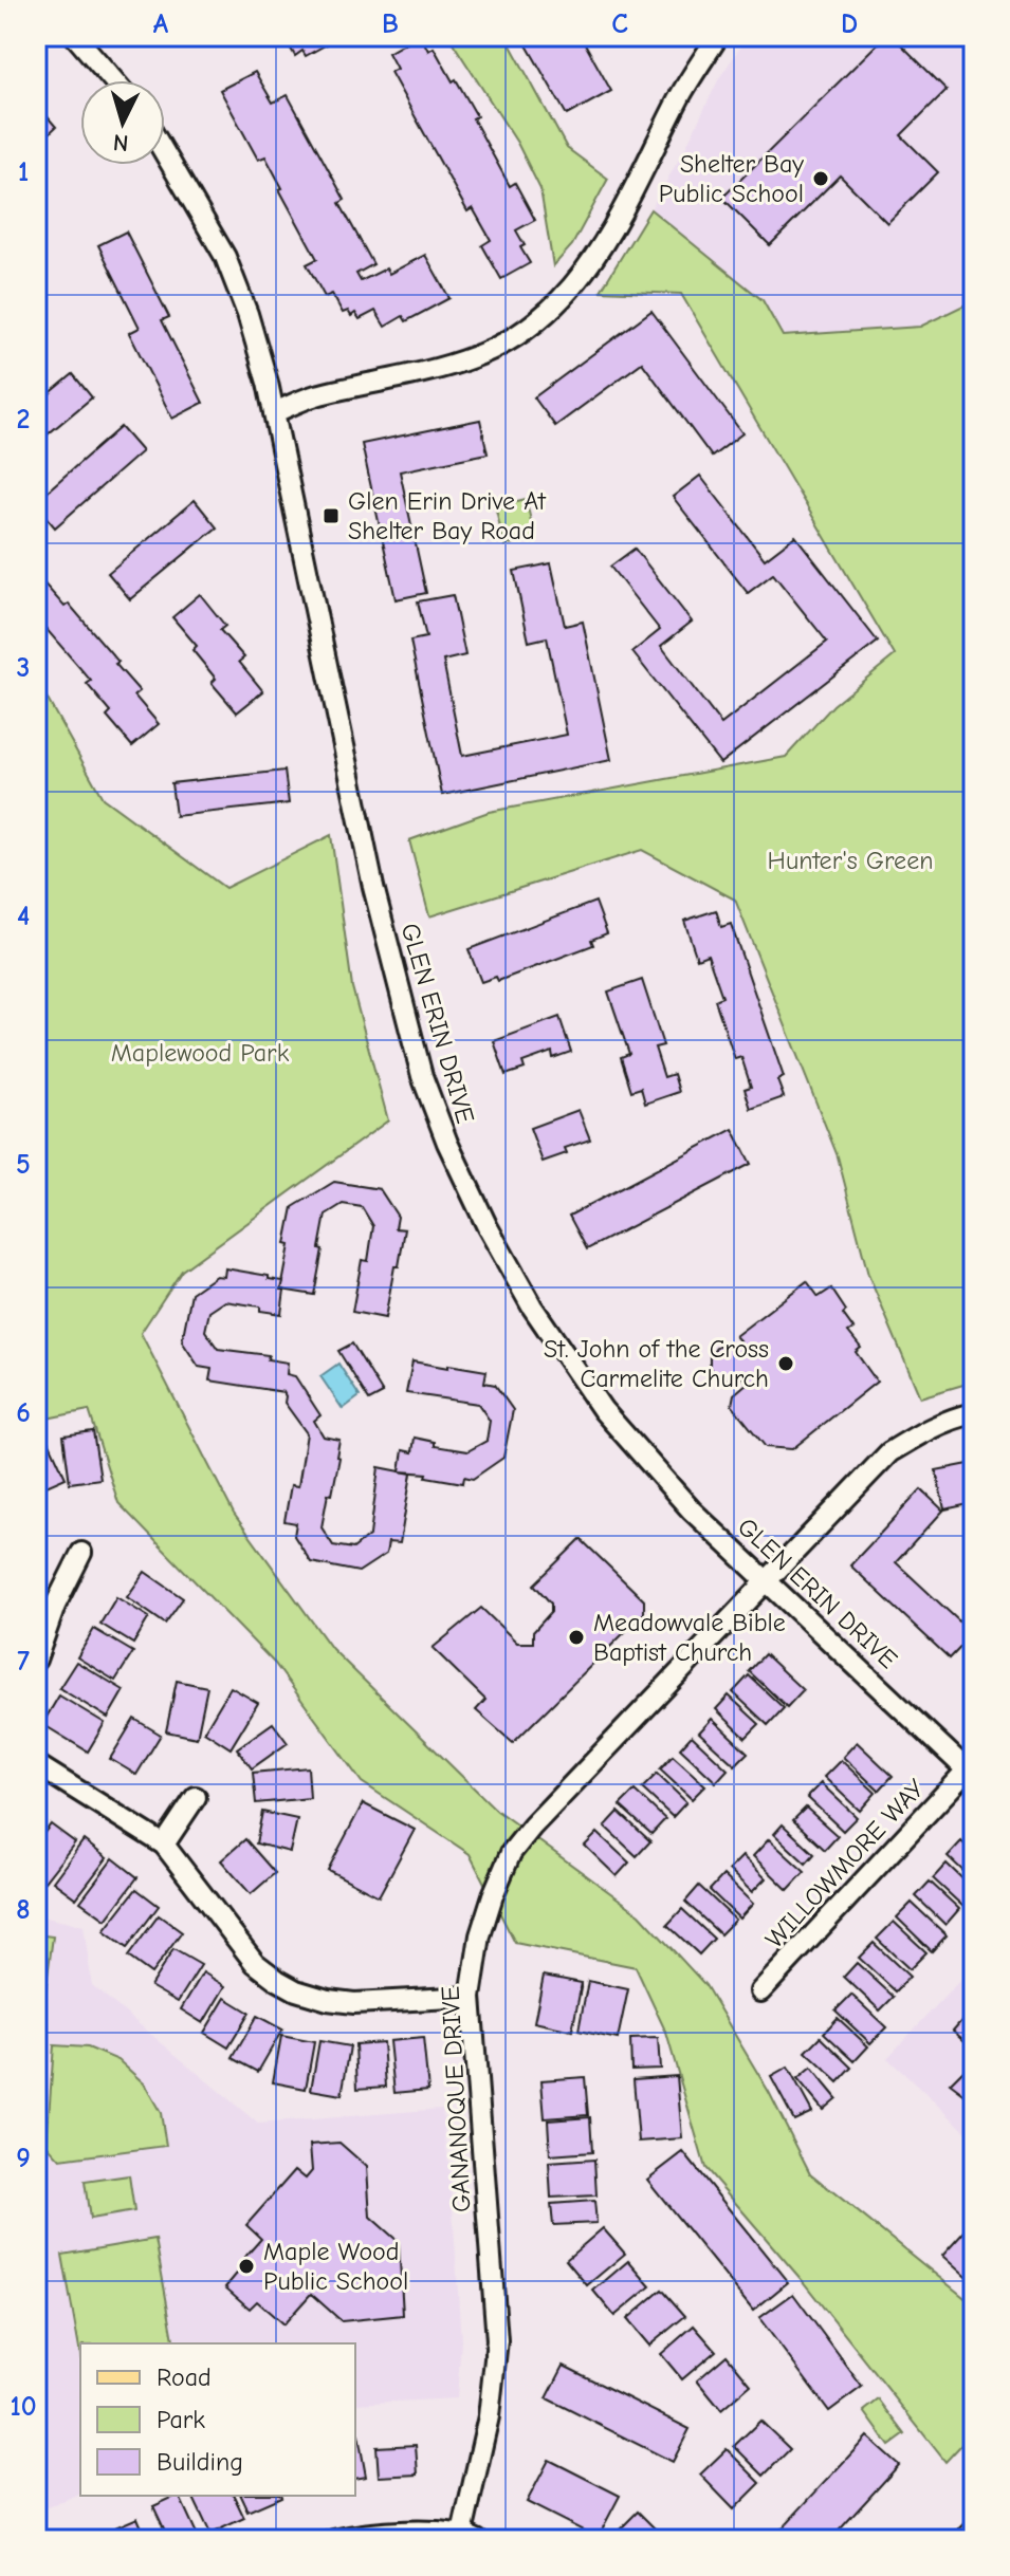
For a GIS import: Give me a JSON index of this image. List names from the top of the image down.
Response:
{
  "streets": {
    "street": ["GLEN ERIN DRIVE", "WILLOWMORE WAY", "GANANOQUE DRIVE"]
  },
  "crossings": [
    ["GLEN ERIN DRIVE", "WILLOWMORE WAY"],
    ["GLEN ERIN DRIVE", "GANANOQUE DRIVE"]
  ],
  "parks": ["Hunter's Green", "Maplewood Park"],
  "places": {
    "other": [
      "Shelter Bay Public School",
      "St. John of the Cross Carmelite Church",
      "Meadowvale Bible Baptist Church",
      "Maple Wood Public School"
    ],
    "transit": ["Glen Erin Drive At Shelter Bay Road"]
  },
  "legend": ["Road", "Park", "Building"],
  "north": "bottom",
  "grid": {
    "columns": [
      "A",
      "B",
      "C",
      "D"
    ],
    "rows": [
      "1",
      "2",
      "3",
      "4",
      "5",
      "6",
      "7",
      "8",
      "9",
      "10"
    ]
  }
}
